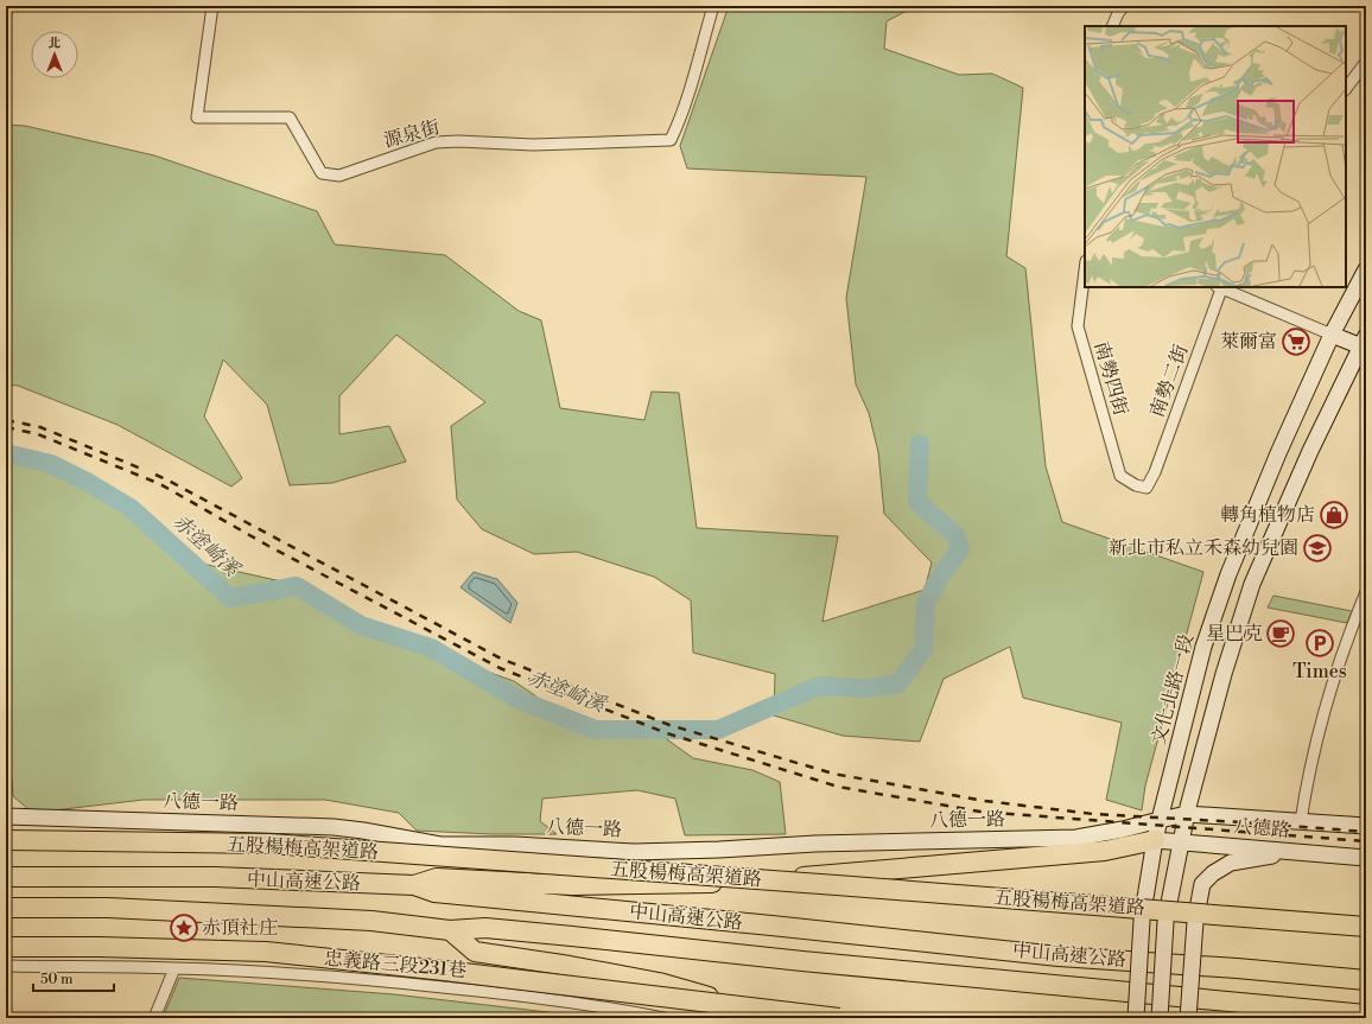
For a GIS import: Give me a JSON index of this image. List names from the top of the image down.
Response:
{
  "streets": {
    "highway": ["五股楊梅高架道路", "中山高速公路"],
    "street": [
      "源泉街",
      "南勢四街",
      "南勢二街",
      "文化北路一段",
      "八德一路",
      "八德路",
      "忠義路三段231巷"
    ]
  },
  "crossings": [
    ["南勢四街", "南勢二街"],
    ["文化北路一段", "八德一路"],
    ["文化北路一段", "八德路"],
    ["八德一路", "八德路"]
  ],
  "water": ["赤塗崎溪"],
  "places": {
    "supermarket": ["萊爾富"],
    "shop": ["轉角植物店"],
    "school or university": ["新北市私立禾森幼兒園"],
    "cafe": ["星巴克"],
    "parking": ["Times"],
    "place": ["赤頂社庄"]
  },
  "scale_bar": "50 m",
  "north": "top"
}
